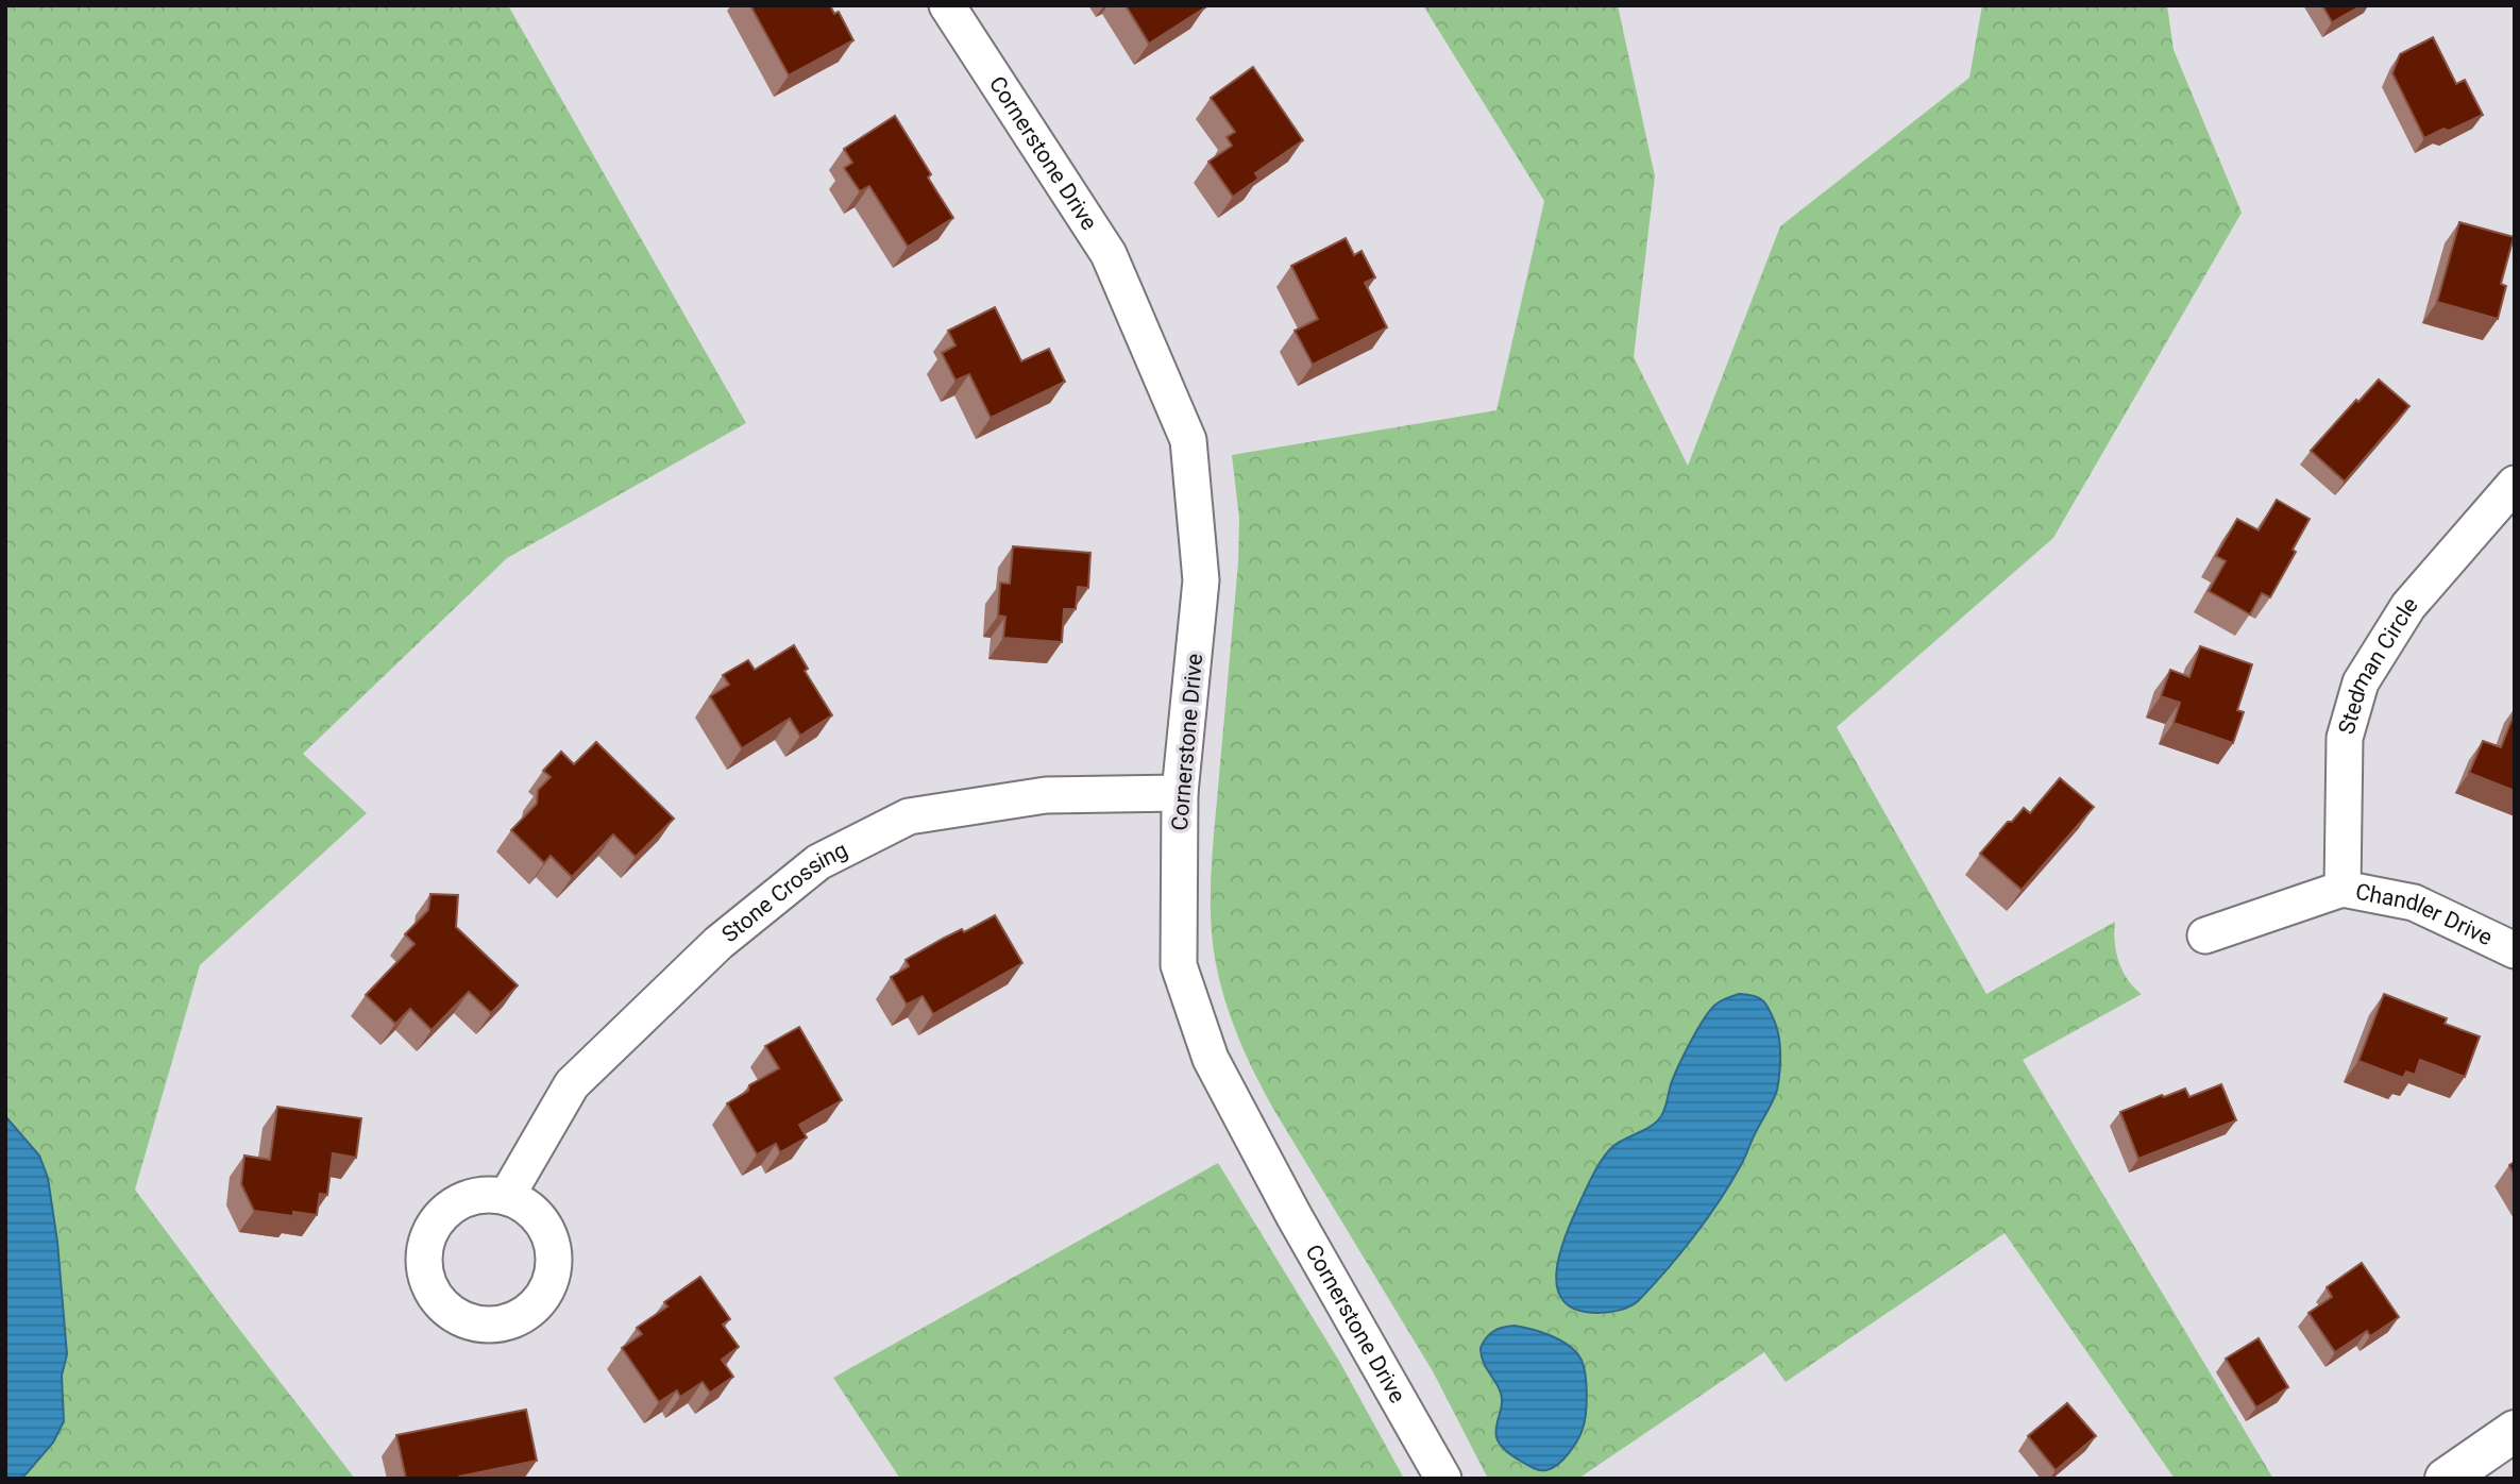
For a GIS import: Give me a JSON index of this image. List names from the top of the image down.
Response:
{
  "streets": {
    "street": [
      "Cornerstone Drive",
      "Stedman Circle",
      "Stone Crossing",
      "Chandler Drive"
    ]
  },
  "crossings": [
    ["Cornerstone Drive", "Stone Crossing"],
    ["Stedman Circle", "Chandler Drive"]
  ]
}
